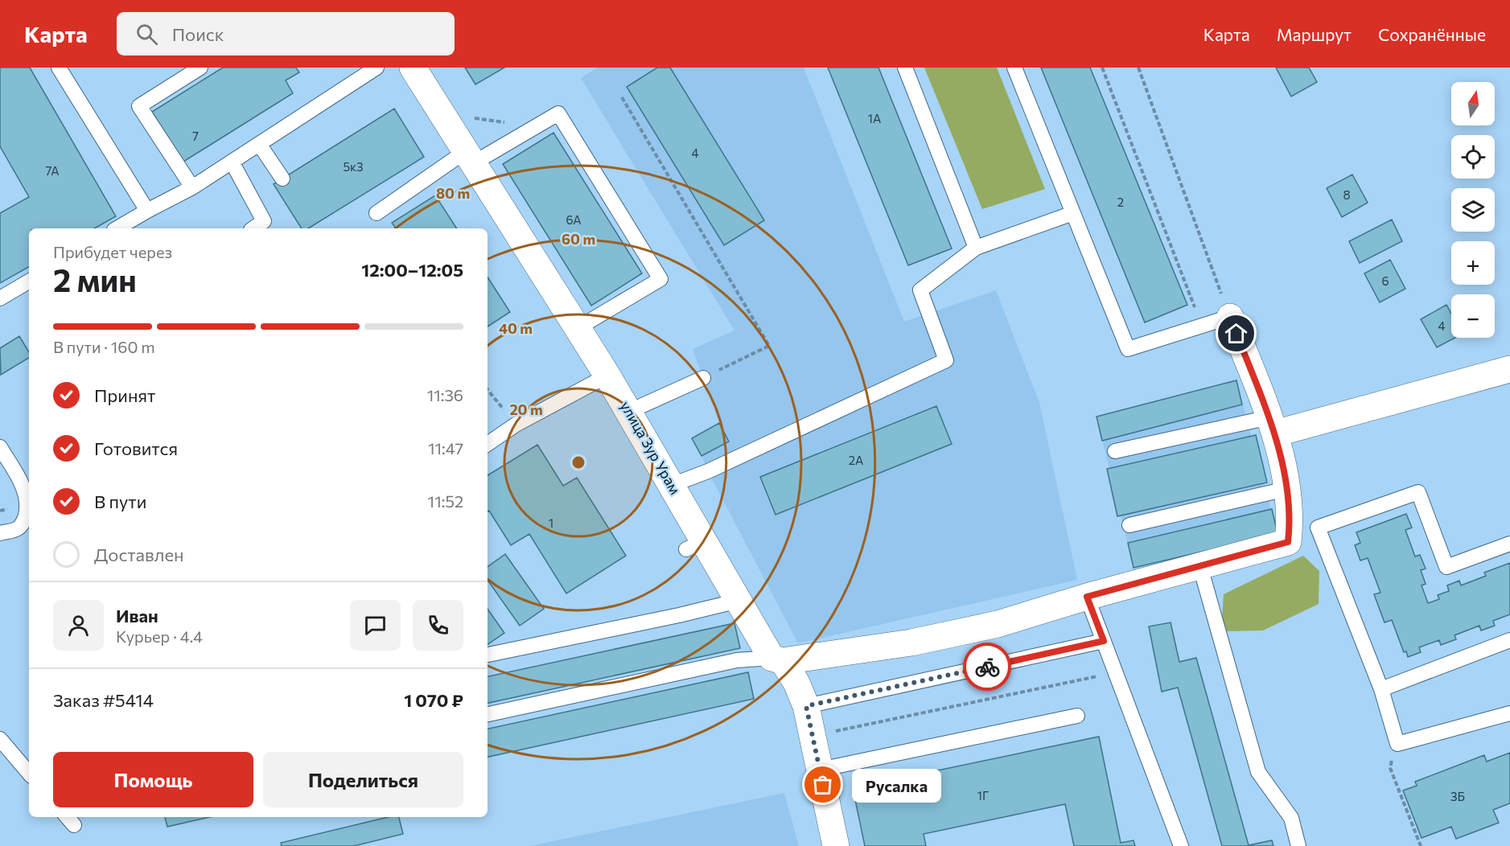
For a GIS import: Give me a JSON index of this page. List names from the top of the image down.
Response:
{
  "streets": {
    "street": ["улица Зур Урам"]
  },
  "places": ["Русалка"],
  "house_numbers": [
    "1А",
    "7",
    "4",
    "5к3",
    "7А",
    "8",
    "2",
    "6А",
    "6",
    "4",
    "2А",
    "1",
    "1Г",
    "3Б"
  ],
  "north": "top",
  "page": {
    "header": "Карта",
    "search": "Поиск",
    "nav": ["Карта", "Маршрут", "Сохранённые"],
    "map_buttons": ["+", "−"],
    "heading": ["2 мин", "Прибудет через", "12:00–12:05"],
    "panel": [
      "Иван",
      "Курьер · 4.4",
      "Заказ #5414",
      "1 070 ₽"
    ],
    "bar": "В пути · 160 m",
    "list": [
      ["Принят", "11:36"],
      ["Готовится", "11:47"],
      ["В пути", "11:52"],
      "Доставлен"
    ],
    "buttons": ["Помощь", "Поделиться"],
    "bubble": "Русалка"
  },
  "rings": [
    "80 m",
    "60 m",
    "40 m",
    "20 m"
  ]
}
